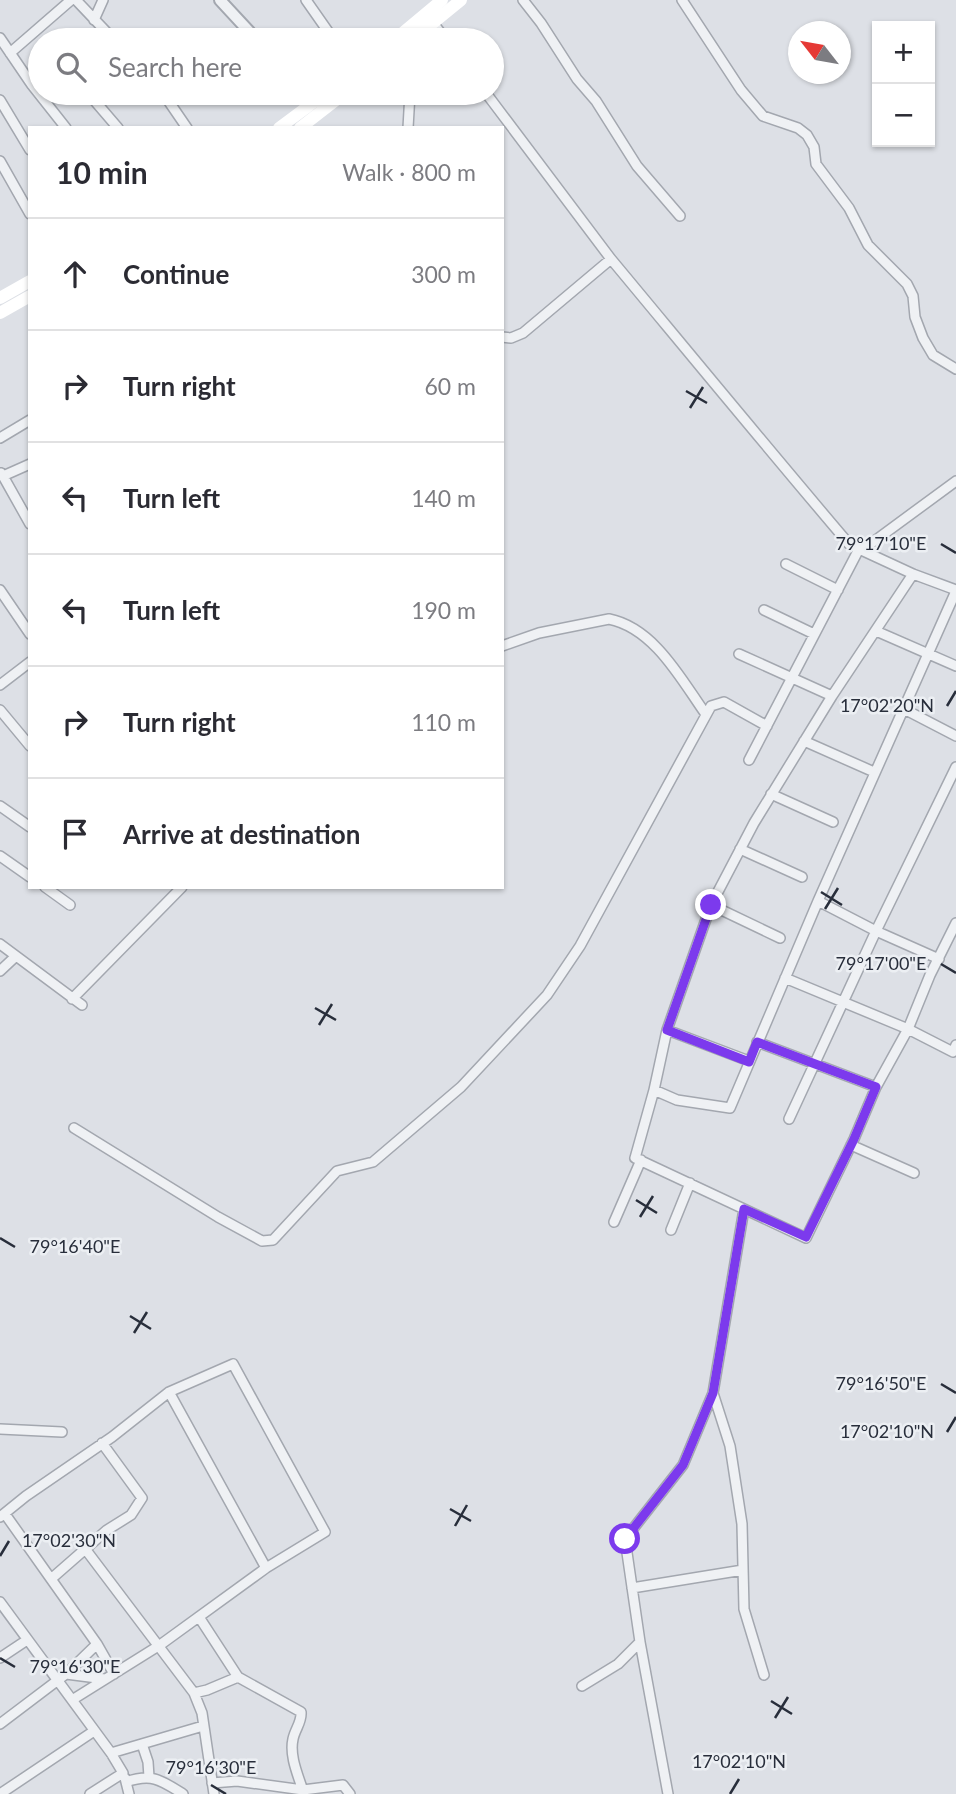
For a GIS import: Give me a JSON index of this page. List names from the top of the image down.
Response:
{
  "north": "top left",
  "page": {
    "map_buttons": ["+", "−"],
    "search": "Search here",
    "heading": ["10 min", "Walk · 800 m"],
    "list": [
      ["Continue", "300 m"],
      ["Turn right", "60 m"],
      ["Turn left", "140 m"],
      ["Turn left", "190 m"],
      ["Turn right", "110 m"],
      "Arrive at destination"
    ]
  },
  "coordinates": [
    "79°17'10\"E",
    "17°02'20\"N",
    "79°17'00\"E",
    "79°16'40\"E",
    "79°16'50\"E",
    "17°02'10\"N",
    "17°02'30\"N",
    "79°16'30\"E"
  ]
}
